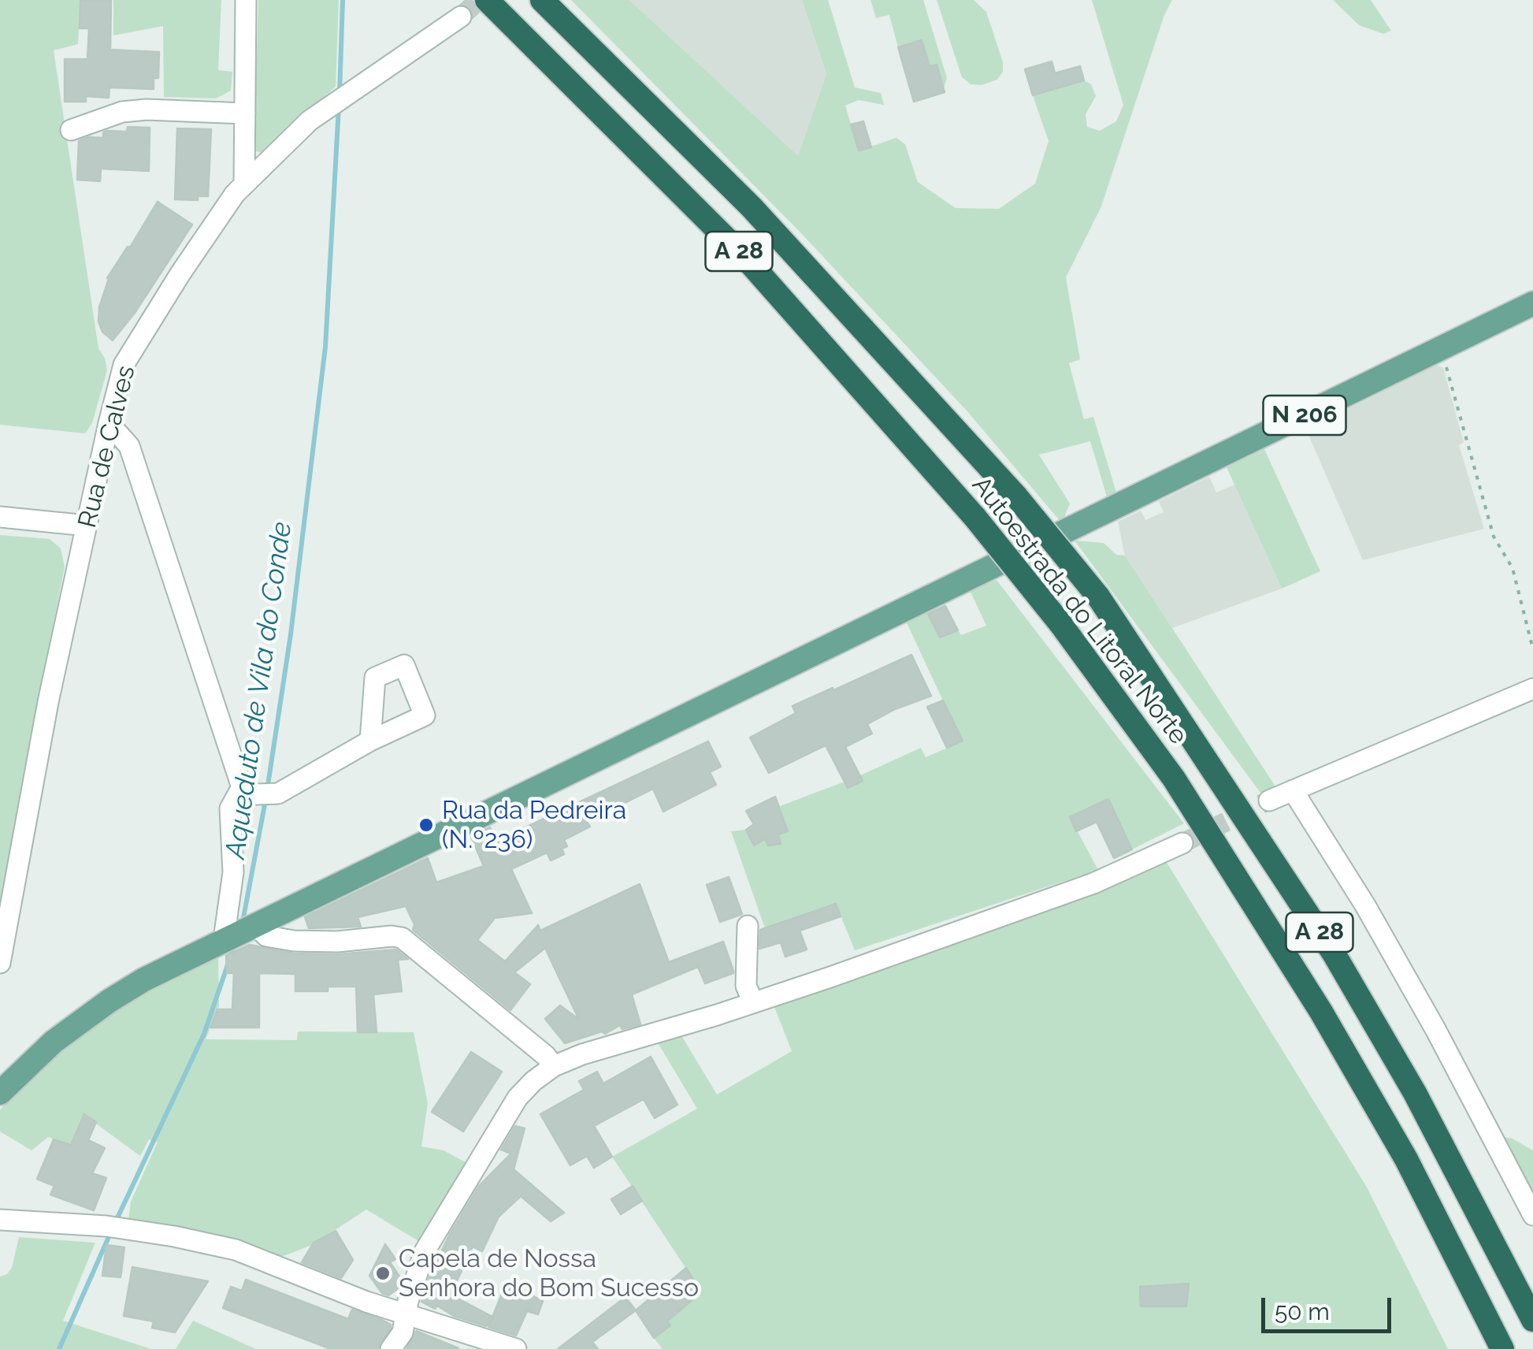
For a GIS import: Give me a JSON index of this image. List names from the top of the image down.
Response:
{
  "streets": {
    "highway": ["A 28", "Autoestrada do Litoral Norte"],
    "main road": ["N 206"],
    "street": ["Rua de Calves"]
  },
  "water": ["Aqueduto de Vila do Conde"],
  "places": ["Rua da Pedreira (N.º236)", "Capela de Nossa Senhora do Bom Sucesso"],
  "scale_bar": "50 m"
}
